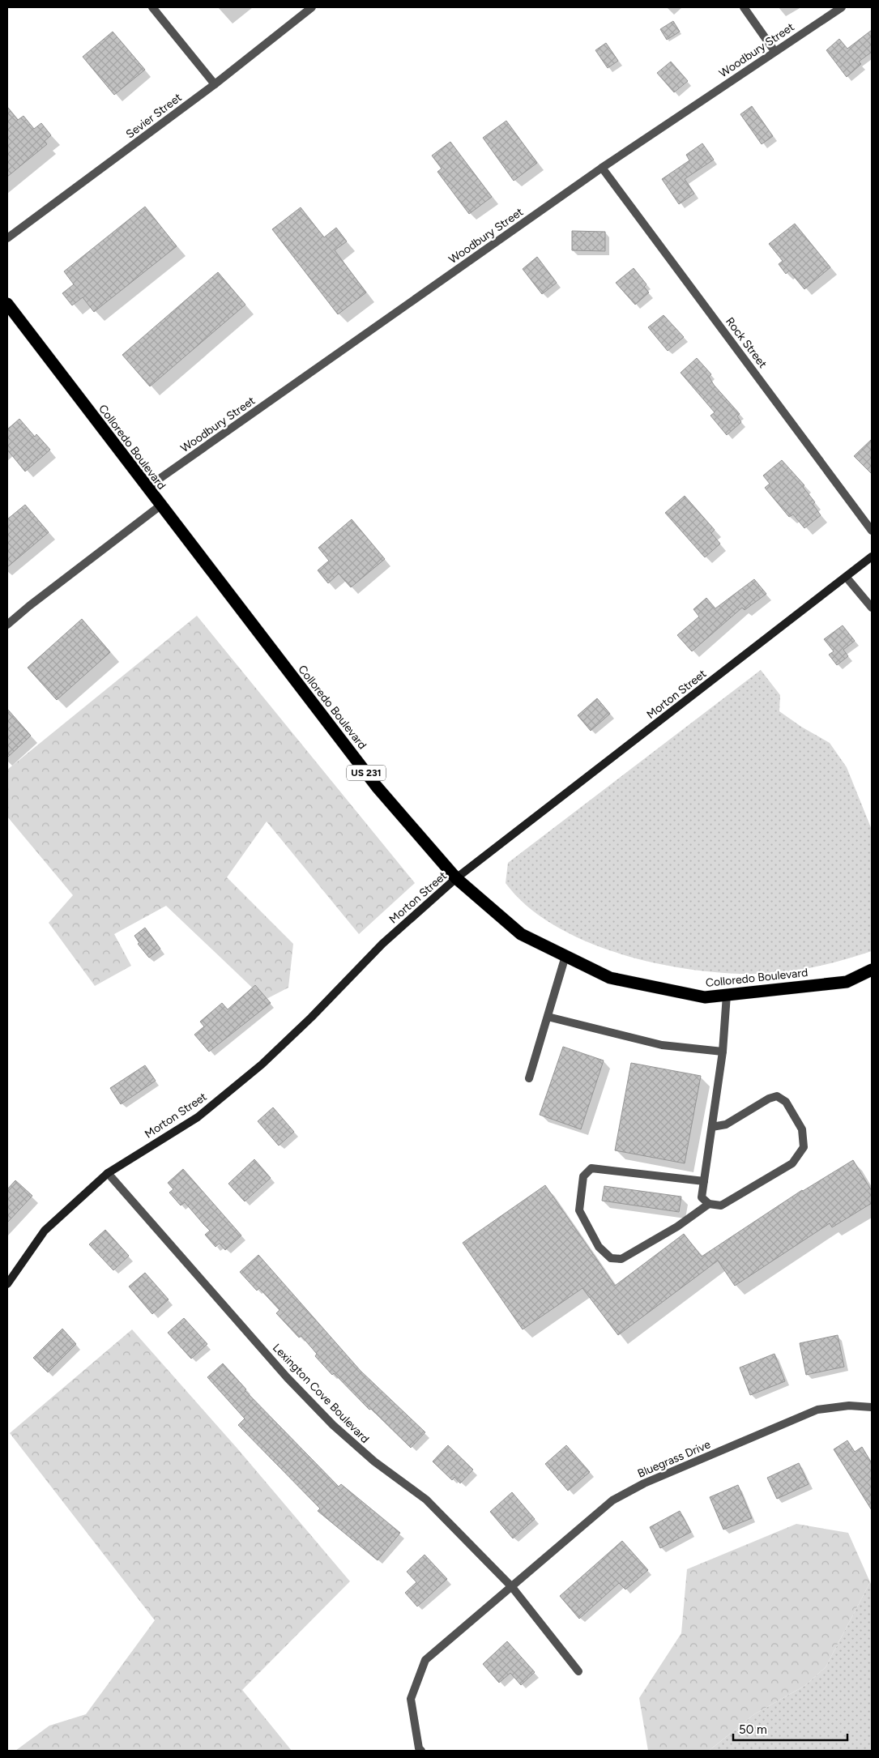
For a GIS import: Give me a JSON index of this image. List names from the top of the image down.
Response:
{
  "streets": {
    "highway": ["Colloredo Boulevard", "US 231"],
    "street": [
      "Woodbury Street",
      "Sevier Street",
      "Rock Street",
      "Morton Street",
      "Lexington Cove Boulevard",
      "Bluegrass Drive"
    ]
  },
  "crossings": [
    ["Woodbury Street", "Rock Street"],
    ["Woodbury Street", "Colloredo Boulevard"],
    ["Colloredo Boulevard", "Morton Street"],
    ["Morton Street", "Lexington Cove Boulevard"],
    ["Lexington Cove Boulevard", "Bluegrass Drive"]
  ],
  "scale_bar": "50 m"
}
